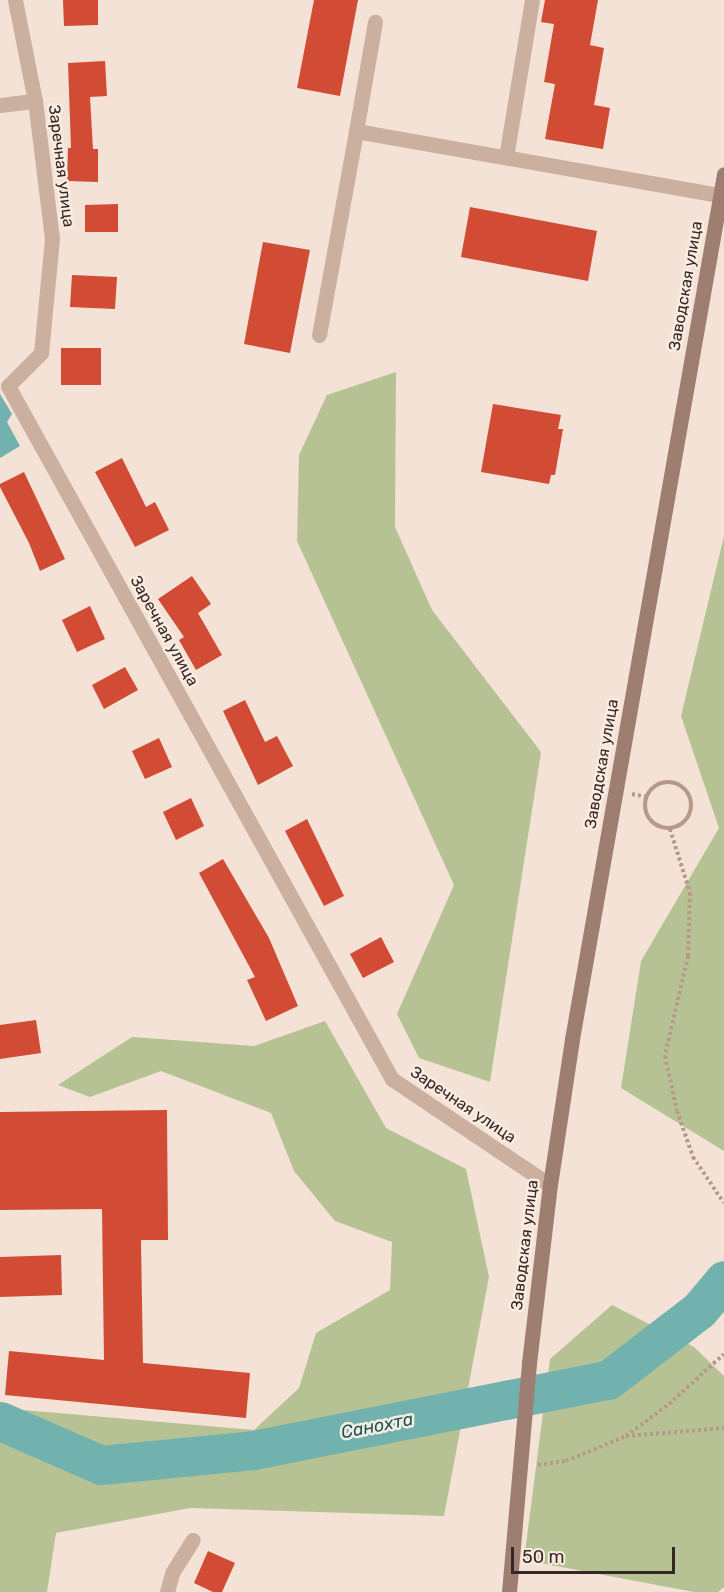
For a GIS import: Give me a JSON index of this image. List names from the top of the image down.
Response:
{
  "streets": {
    "main road": ["Заводская улица"],
    "street": ["Заречная улица"]
  },
  "crossings": [
    ["Заречная улица", "Заводская улица"]
  ],
  "water": ["Санохта"],
  "scale_bar": "50 m"
}
